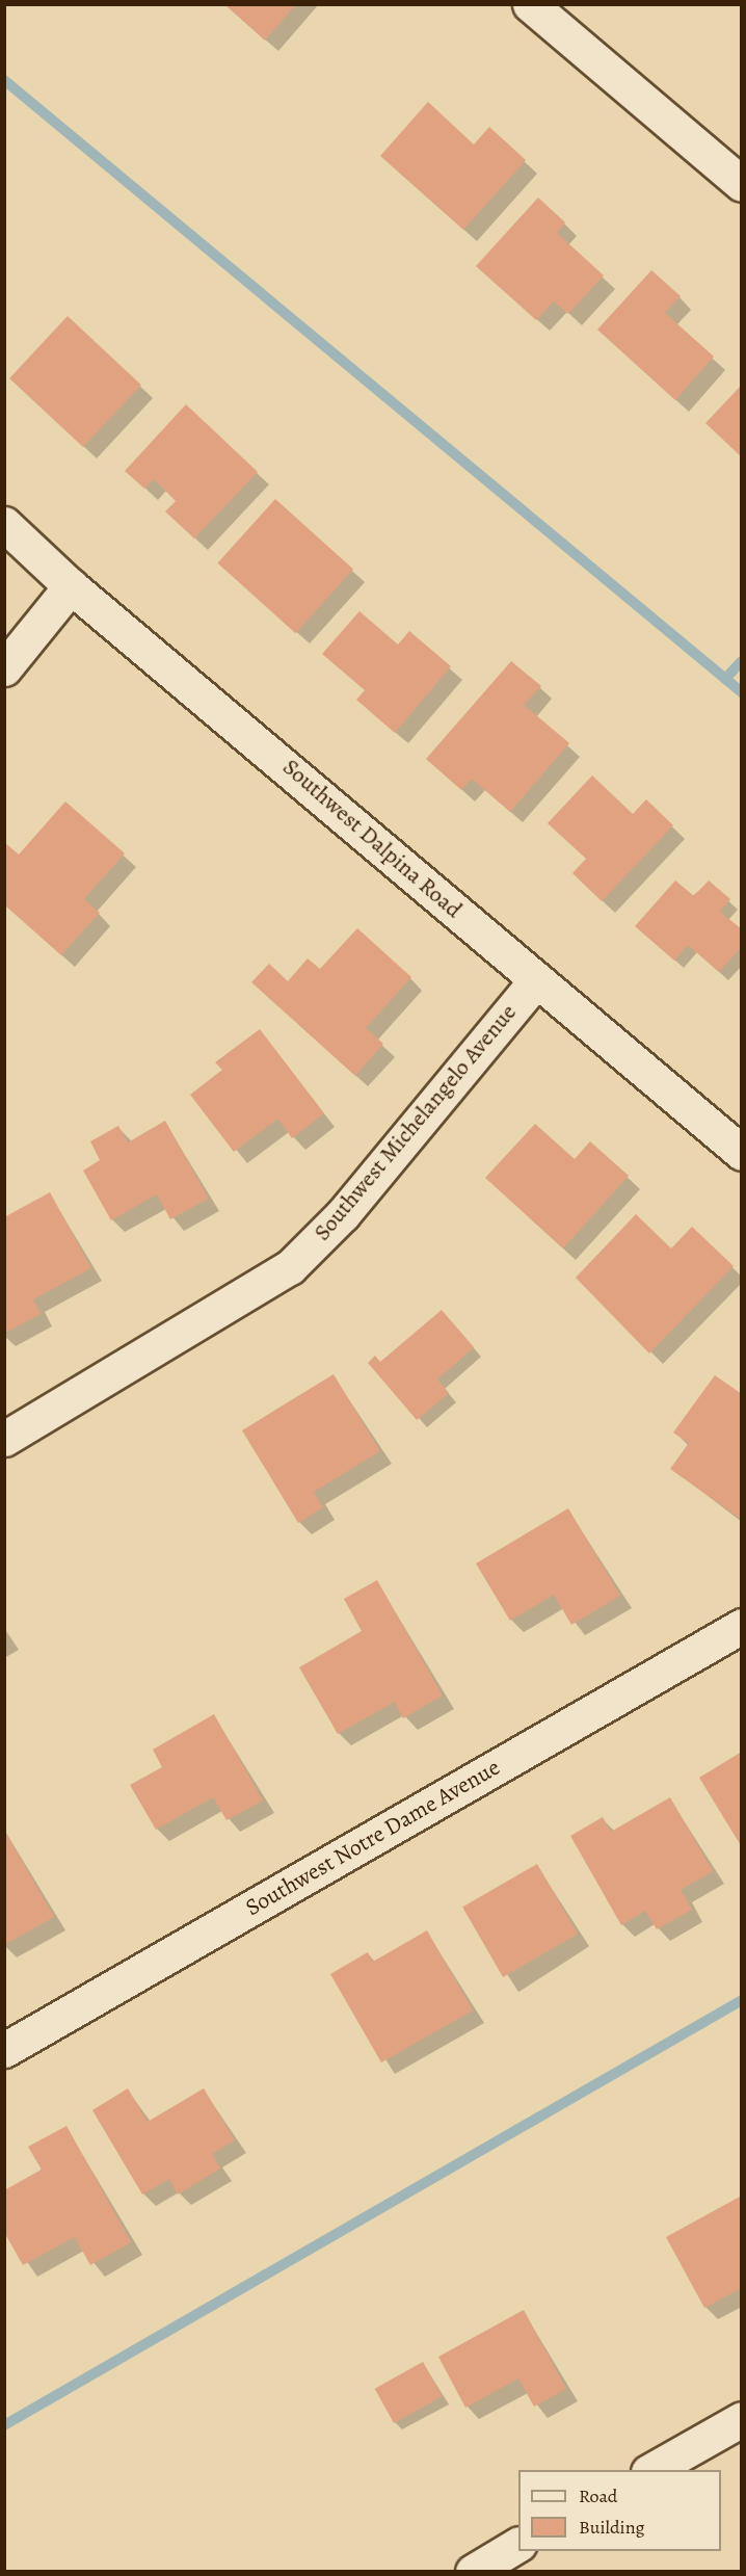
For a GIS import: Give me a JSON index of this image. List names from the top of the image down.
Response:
{
  "streets": {
    "street": ["Southwest Dalpina Road", "Southwest Michelangelo Avenue", "Southwest Notre Dame Avenue"]
  },
  "crossings": [
    ["Southwest Dalpina Road", "Southwest Michelangelo Avenue"]
  ],
  "legend": ["Road", "Building"]
}
